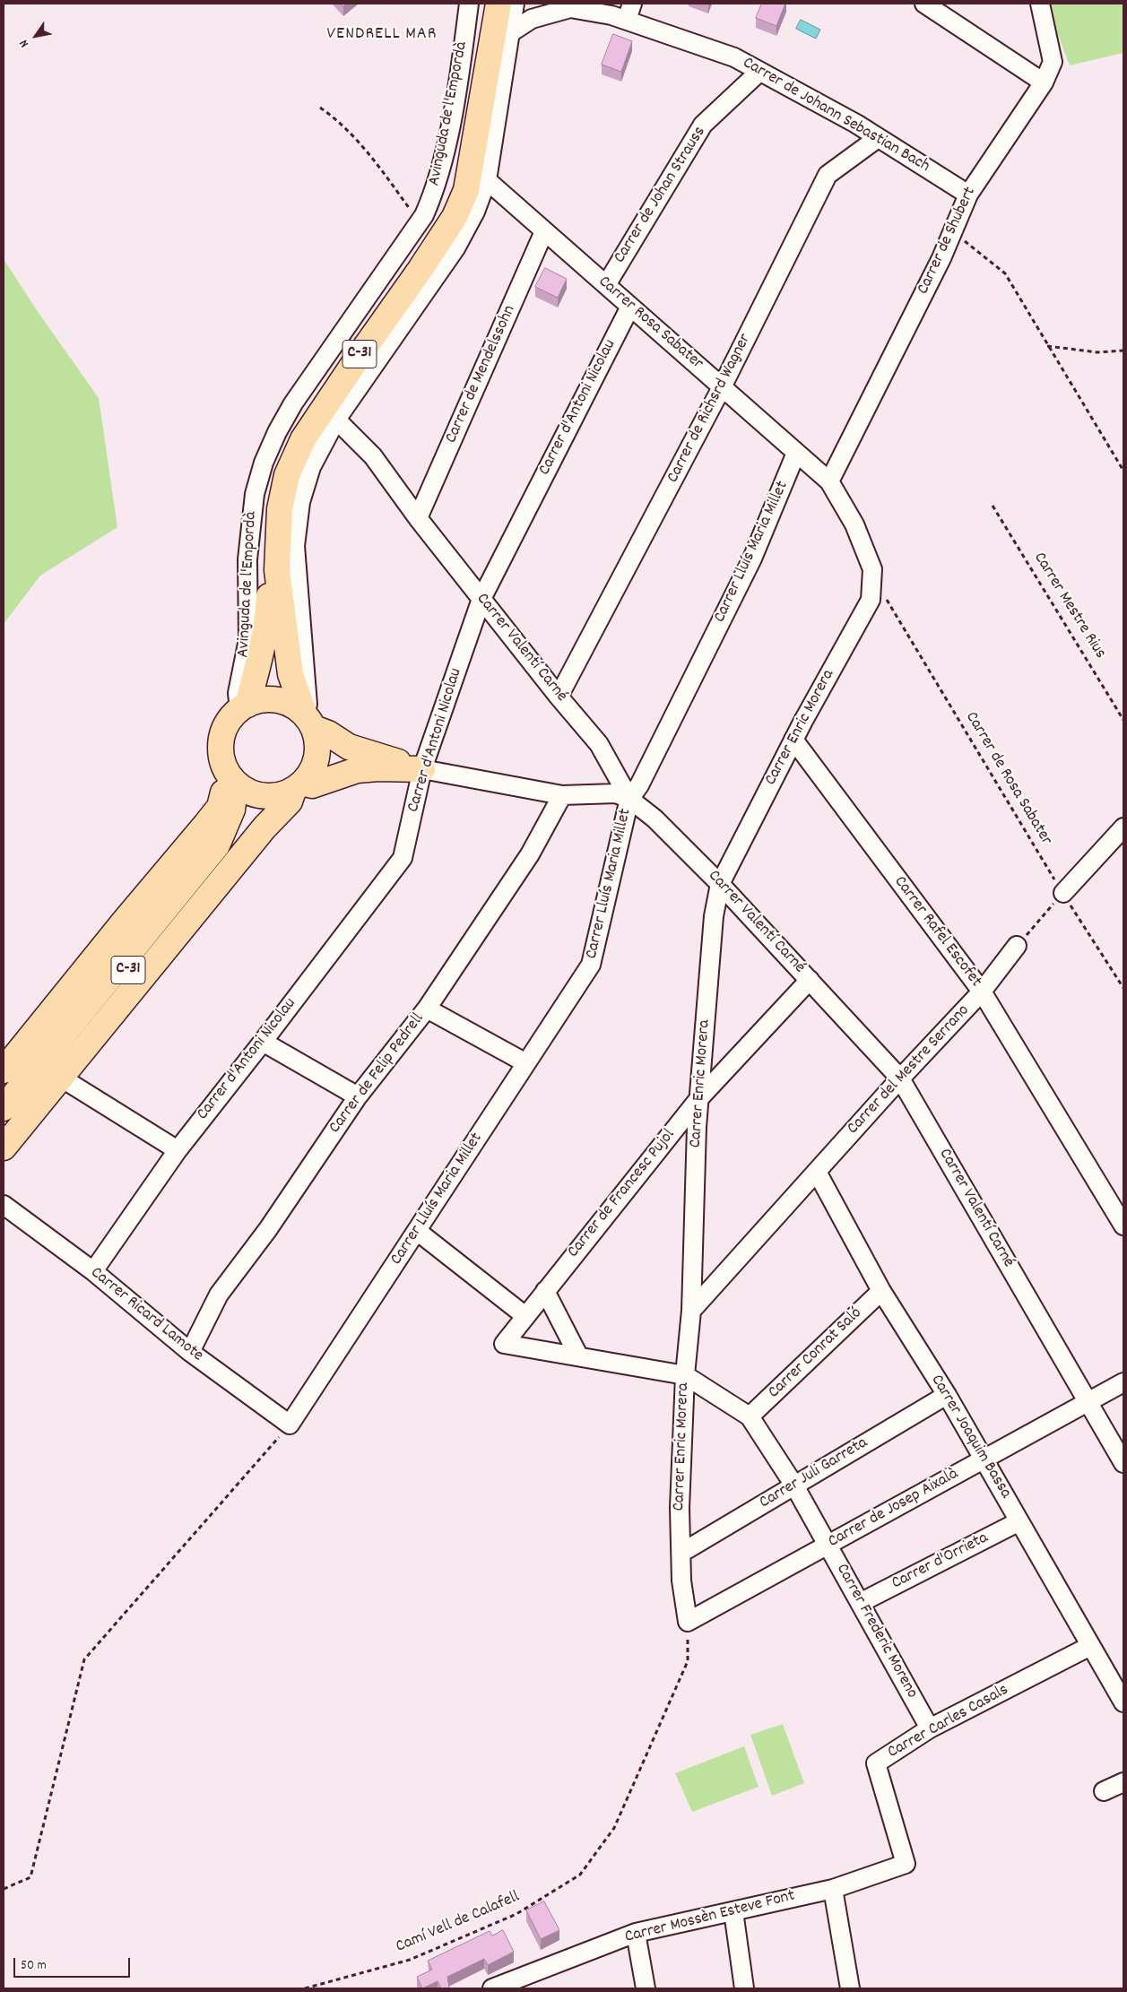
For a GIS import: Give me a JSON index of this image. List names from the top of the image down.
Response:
{
  "streets": {
    "main road": ["C-31"],
    "street": [
      "Avinguda de l'Empordà",
      "Carrer de Johann Sebastian Bach",
      "Carrer de Johan Strauss",
      "Carrer de Shubert",
      "Carrer Rosa Sabater",
      "Carrer de Mendelssohn",
      "Carrer d'Antoni Nicolau",
      "Carrer de Richsrd Wagner",
      "Carrer Lluís Maria Millet",
      "Carrer Valentí Carné",
      "Carrer Enric Morera",
      "Carrer Rafel Escofet",
      "Carrer del Mestre Serrano",
      "Carrer de Felip Pedrell",
      "Carrer de Francesc Pujol",
      "Carrer Ricard Lamote",
      "Carrer Conrat Saló",
      "Carrer Joaquim Bassa",
      "Carrer Juli Garreta",
      "Carrer de Josep Aixalà",
      "Carrer d'Orrieta",
      "Carrer Frederic Moreno",
      "Carrer Carles Casals",
      "Carrer Mossèn Esteve Font"
    ],
    "path": ["Carrer Mestre Rius", "Carrer de Rosa Sabater", "Camí Vell de Calafell"]
  },
  "crossings": [
    ["Avinguda de l'Empordà", "C-31"],
    ["Carrer de Johann Sebastian Bach", "Carrer de Johan Strauss"],
    ["Carrer de Johann Sebastian Bach", "Carrer de Shubert"],
    ["Carrer de Johann Sebastian Bach", "Carrer de Richsrd Wagner"],
    ["Carrer de Johan Strauss", "Carrer Rosa Sabater"],
    ["Carrer de Shubert", "Carrer Rosa Sabater"],
    ["Carrer Rosa Sabater", "Carrer de Mendelssohn"],
    ["Carrer Rosa Sabater", "Carrer d'Antoni Nicolau"],
    ["Carrer Rosa Sabater", "Carrer de Richsrd Wagner"],
    ["Carrer Rosa Sabater", "Carrer Lluís Maria Millet"],
    ["Carrer Rosa Sabater", "Carrer Enric Morera"],
    ["Carrer Rosa Sabater", "Carrer de Rosa Sabater"],
    ["Carrer de Mendelssohn", "Carrer Valentí Carné"],
    ["Carrer d'Antoni Nicolau", "Carrer Valentí Carné"],
    ["Carrer d'Antoni Nicolau", "Carrer Ricard Lamote"],
    ["Carrer de Richsrd Wagner", "Carrer Valentí Carné"],
    ["Carrer Lluís Maria Millet", "Carrer Valentí Carné"],
    ["Carrer Lluís Maria Millet", "Carrer Ricard Lamote"],
    ["Carrer Valentí Carné", "Carrer Enric Morera"],
    ["Carrer Valentí Carné", "Carrer del Mestre Serrano"],
    ["Carrer Valentí Carné", "Carrer de Francesc Pujol"],
    ["Carrer Valentí Carné", "Carrer de Josep Aixalà"],
    ["Carrer Enric Morera", "Carrer de Rosa Sabater"],
    ["Carrer Enric Morera", "Carrer Rafel Escofet"],
    ["Carrer Enric Morera", "Carrer del Mestre Serrano"],
    ["Carrer Enric Morera", "Carrer de Francesc Pujol"],
    ["Carrer Enric Morera", "Carrer Juli Garreta"],
    ["Carrer Enric Morera", "Carrer de Josep Aixalà"],
    ["Carrer Enric Morera", "Carrer Frederic Moreno"],
    ["Carrer Enric Morera", "Camí Vell de Calafell"],
    ["Carrer Rafel Escofet", "Carrer del Mestre Serrano"],
    ["Carrer del Mestre Serrano", "Carrer Joaquim Bassa"],
    ["Carrer de Felip Pedrell", "Carrer Ricard Lamote"],
    ["Carrer de Francesc Pujol", "Carrer Frederic Moreno"],
    ["Carrer Conrat Saló", "Carrer Joaquim Bassa"],
    ["Carrer Conrat Saló", "Carrer Frederic Moreno"],
    ["Carrer Joaquim Bassa", "Carrer Juli Garreta"],
    ["Carrer Joaquim Bassa", "Carrer de Josep Aixalà"],
    ["Carrer Joaquim Bassa", "Carrer d'Orrieta"],
    ["Carrer Joaquim Bassa", "Carrer Carles Casals"],
    ["Carrer Juli Garreta", "Carrer Frederic Moreno"],
    ["Carrer de Josep Aixalà", "Carrer Frederic Moreno"],
    ["Carrer de Josep Aixalà", "Camí Vell de Calafell"],
    ["Carrer d'Orrieta", "Carrer Frederic Moreno"],
    ["Carrer Frederic Moreno", "Carrer Carles Casals"],
    ["Carrer Carles Casals", "Carrer Mossèn Esteve Font"]
  ],
  "districts": ["VENDRELL MAR"],
  "scale_bar": "50 m",
  "north": "bottom left"
}
